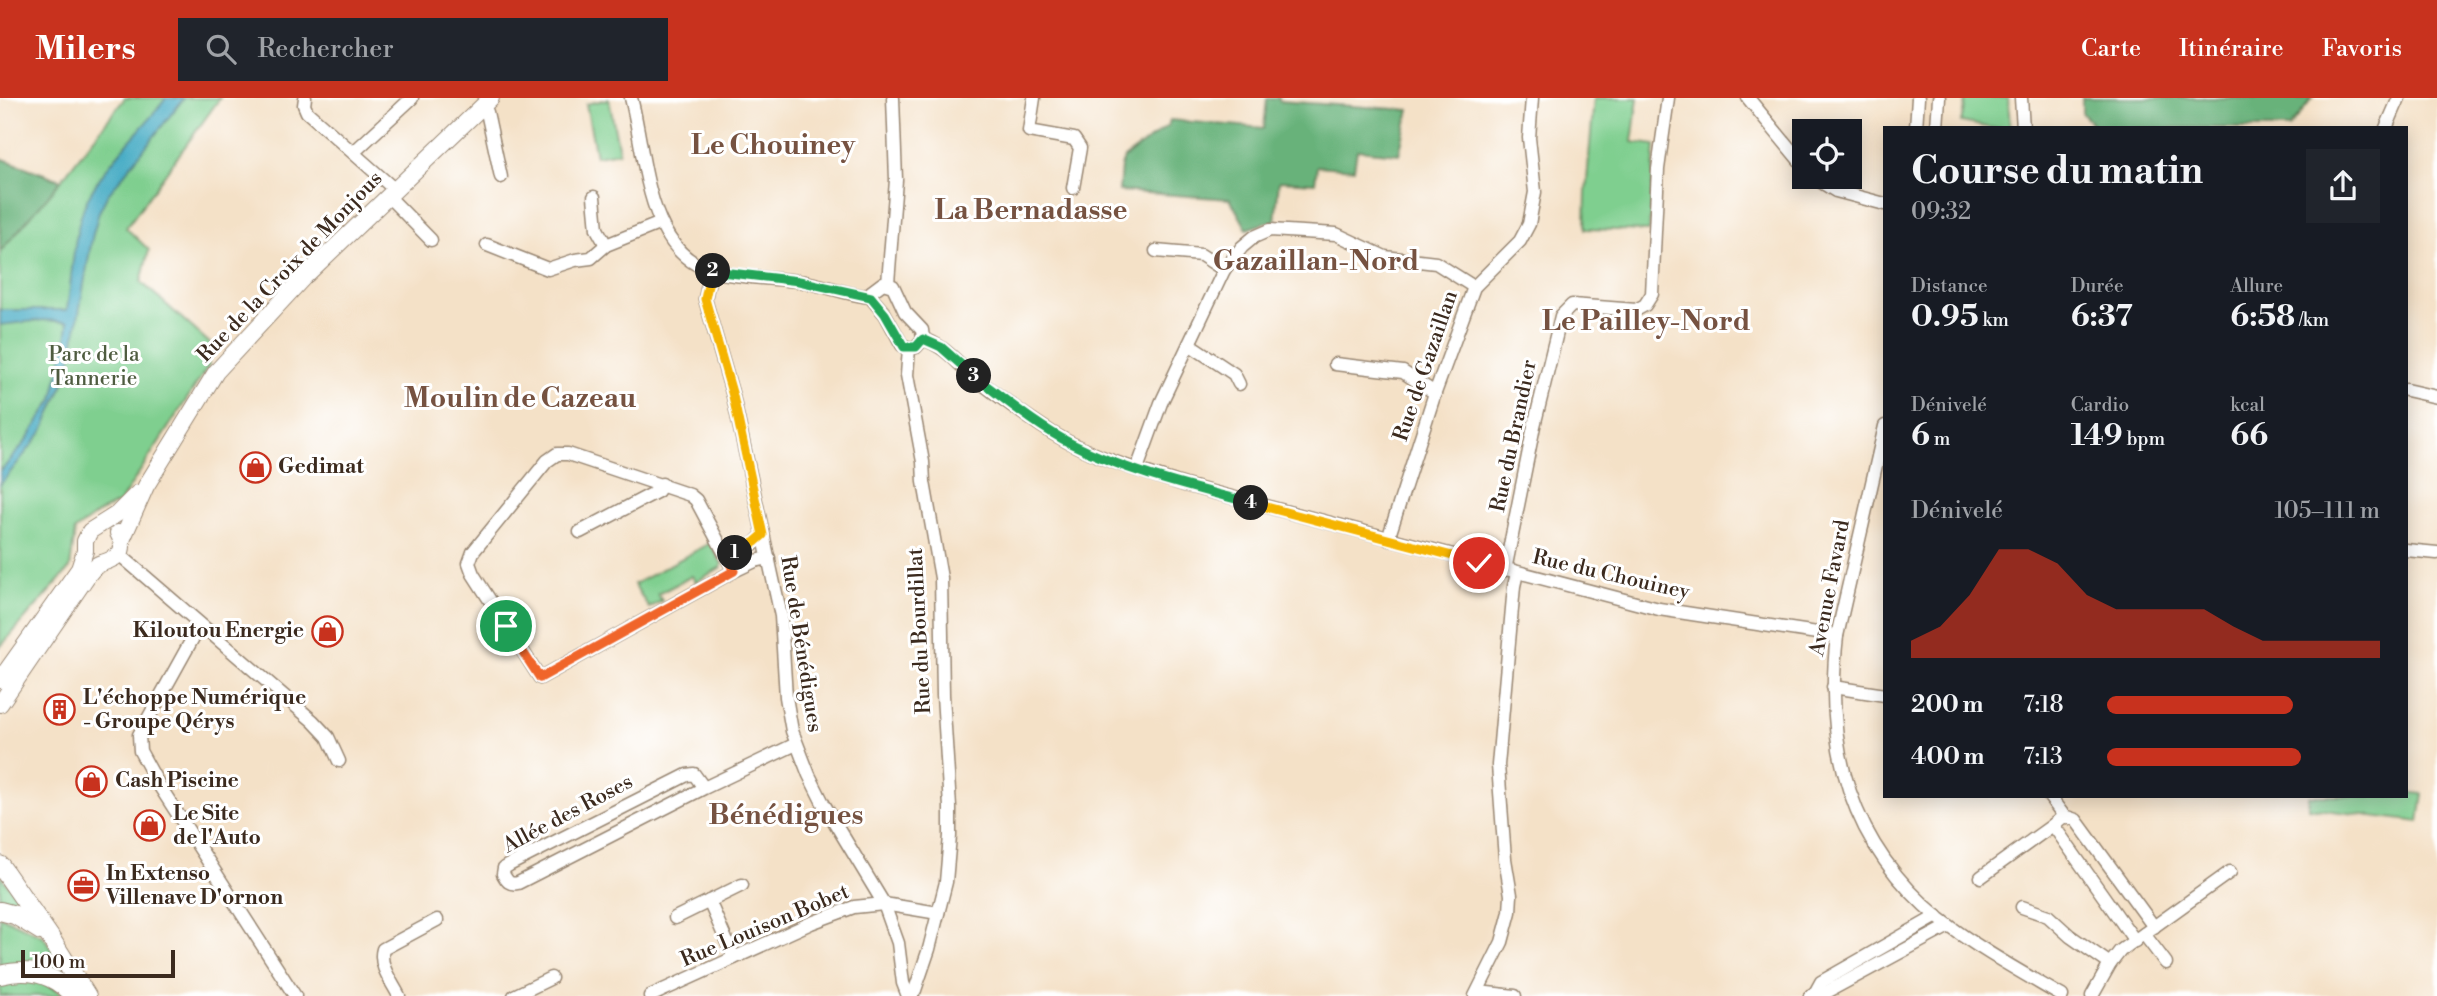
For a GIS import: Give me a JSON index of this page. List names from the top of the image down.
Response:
{
  "streets": {
    "main road": ["Rue de la Croix de Monjous"],
    "street": [
      "Rue de Gazaillan",
      "Rue du Brandier",
      "Rue du Chouiney",
      "Avenue Favard",
      "Rue du Bourdillat",
      "Rue de Bénédigues",
      "Allée des Roses",
      "Rue Louison Bobet"
    ]
  },
  "crossings": [
    ["Rue de Gazaillan", "Rue du Chouiney"],
    ["Rue du Brandier", "Rue du Chouiney"],
    ["Rue du Chouiney", "Avenue Favard"],
    ["Rue du Bourdillat", "Rue de Bénédigues"],
    ["Rue du Bourdillat", "Rue Louison Bobet"],
    ["Rue de Bénédigues", "Allée des Roses"],
    ["Rue de Bénédigues", "Rue Louison Bobet"]
  ],
  "districts": [
    "Le Chouiney",
    "La Bernadasse",
    "Gazaillan-Nord",
    "Le Pailley-Nord",
    "Moulin de Cazeau",
    "Bénédigues"
  ],
  "parks": ["Parc de la Tannerie"],
  "places": {
    "shop": [
      "Gedimat",
      "Kiloutou Energie",
      "Cash Piscine",
      "Le Site de l'Auto"
    ],
    "building": ["L'échoppe Numérique - Groupe Qérys"],
    "office": ["In Extenso Villenave D'ornon"]
  },
  "scale_bar": "100 m",
  "page": {
    "header": "Milers",
    "search": "Rechercher",
    "nav": ["Carte", "Itinéraire", "Favoris"],
    "heading": ["Course du matin", "09:32"],
    "stats": [
      ["Distance", "0.95 km"],
      ["Durée", "6:37"],
      ["Allure", "6:58 /km"],
      ["Dénivelé", "6 m"],
      ["Cardio", "149 bpm"],
      ["kcal", "66"]
    ],
    "pins": [
      "2",
      "3",
      "4",
      "1"
    ],
    "chart": ["Dénivelé", "105–111 m"],
    "list": [
      {
        "name": "200 m",
        "note": "7:18"
      },
      {
        "name": "400 m",
        "note": "7:13"
      }
    ],
    "scale": "100 m"
  }
}
